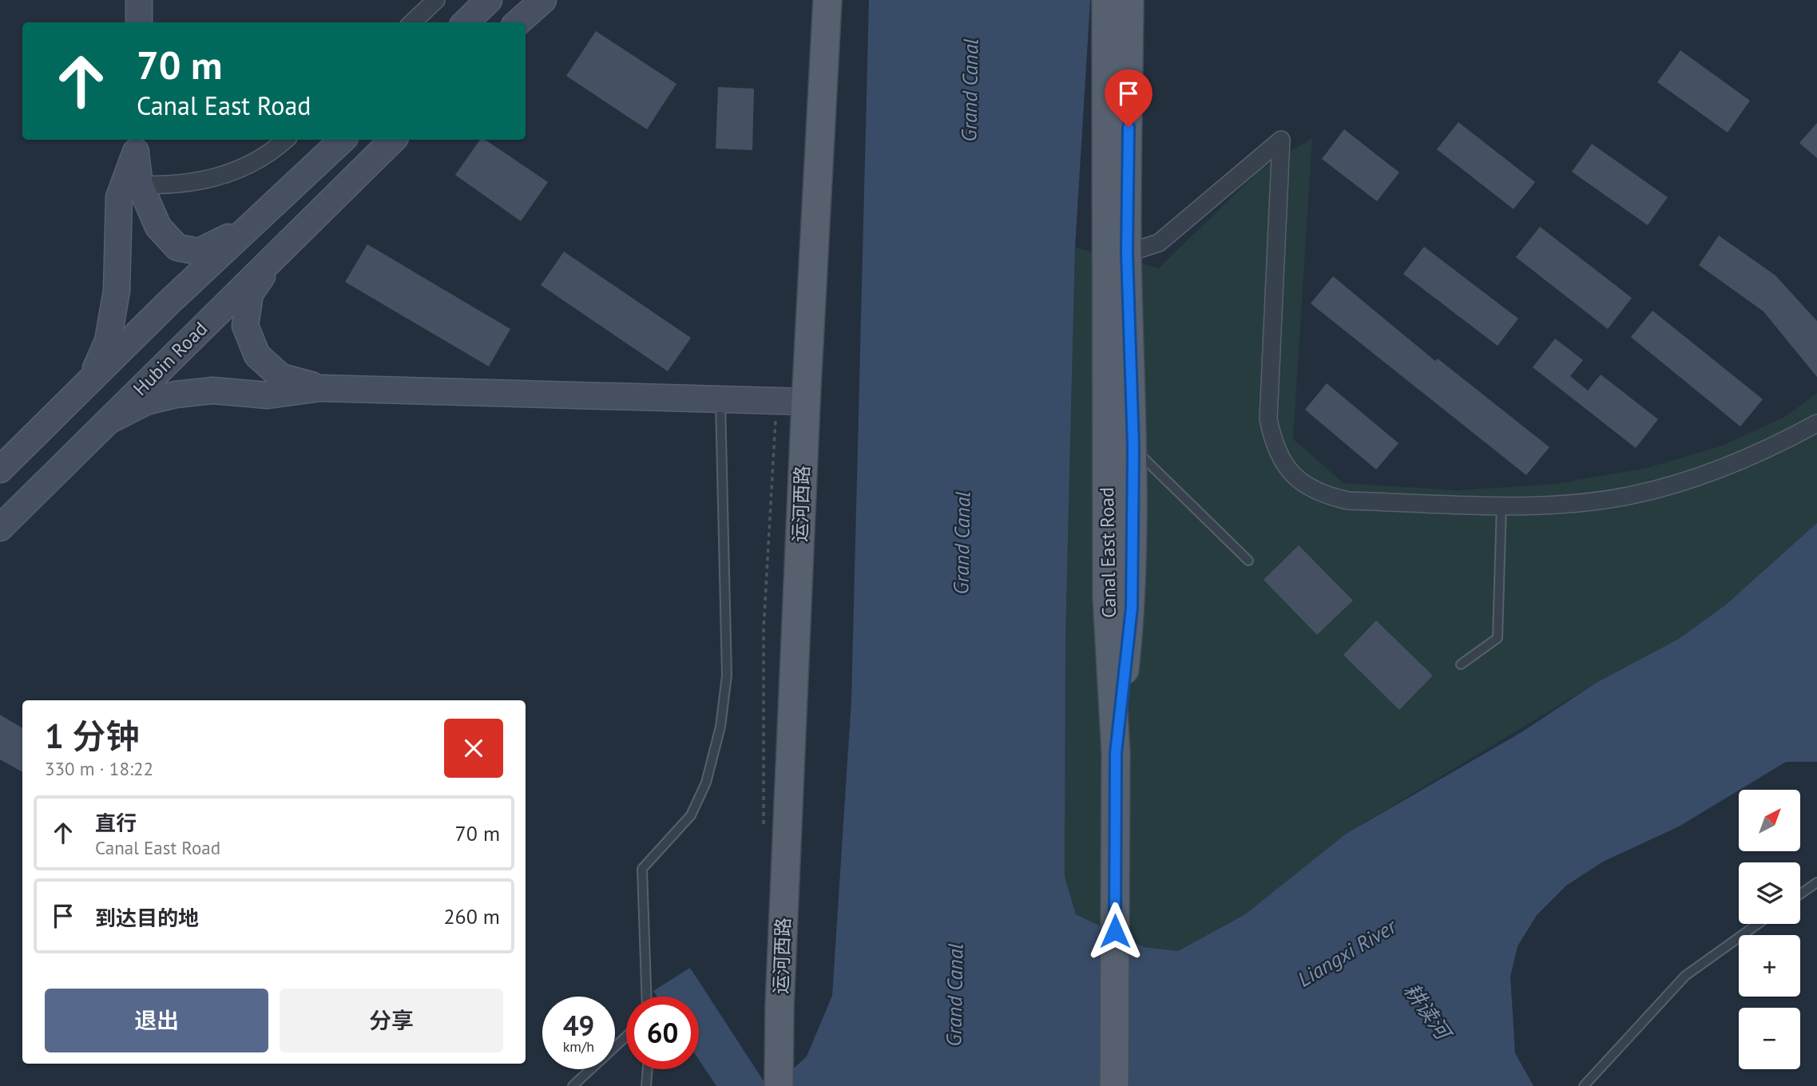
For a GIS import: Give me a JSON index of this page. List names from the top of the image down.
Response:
{
  "streets": {
    "main road": ["Hubin Road", "运河西路", "Canal East Road"]
  },
  "water": ["Grand Canal", "Liangxi River", "耕读河"],
  "north": "top right",
  "page": {
    "turn": ["70 m", "Canal East Road"],
    "heading": ["1 分钟", "330 m · 18:22"],
    "map_buttons": ["+", "−"],
    "list": [
      {
        "name": "直行",
        "note": "Canal East Road",
        "value": "70 m"
      },
      {
        "name": "到达目的地",
        "value": "260 m"
      }
    ],
    "buttons": ["退出", "分享"],
    "speed": "49 km/h",
    "limit": "60"
  }
}
